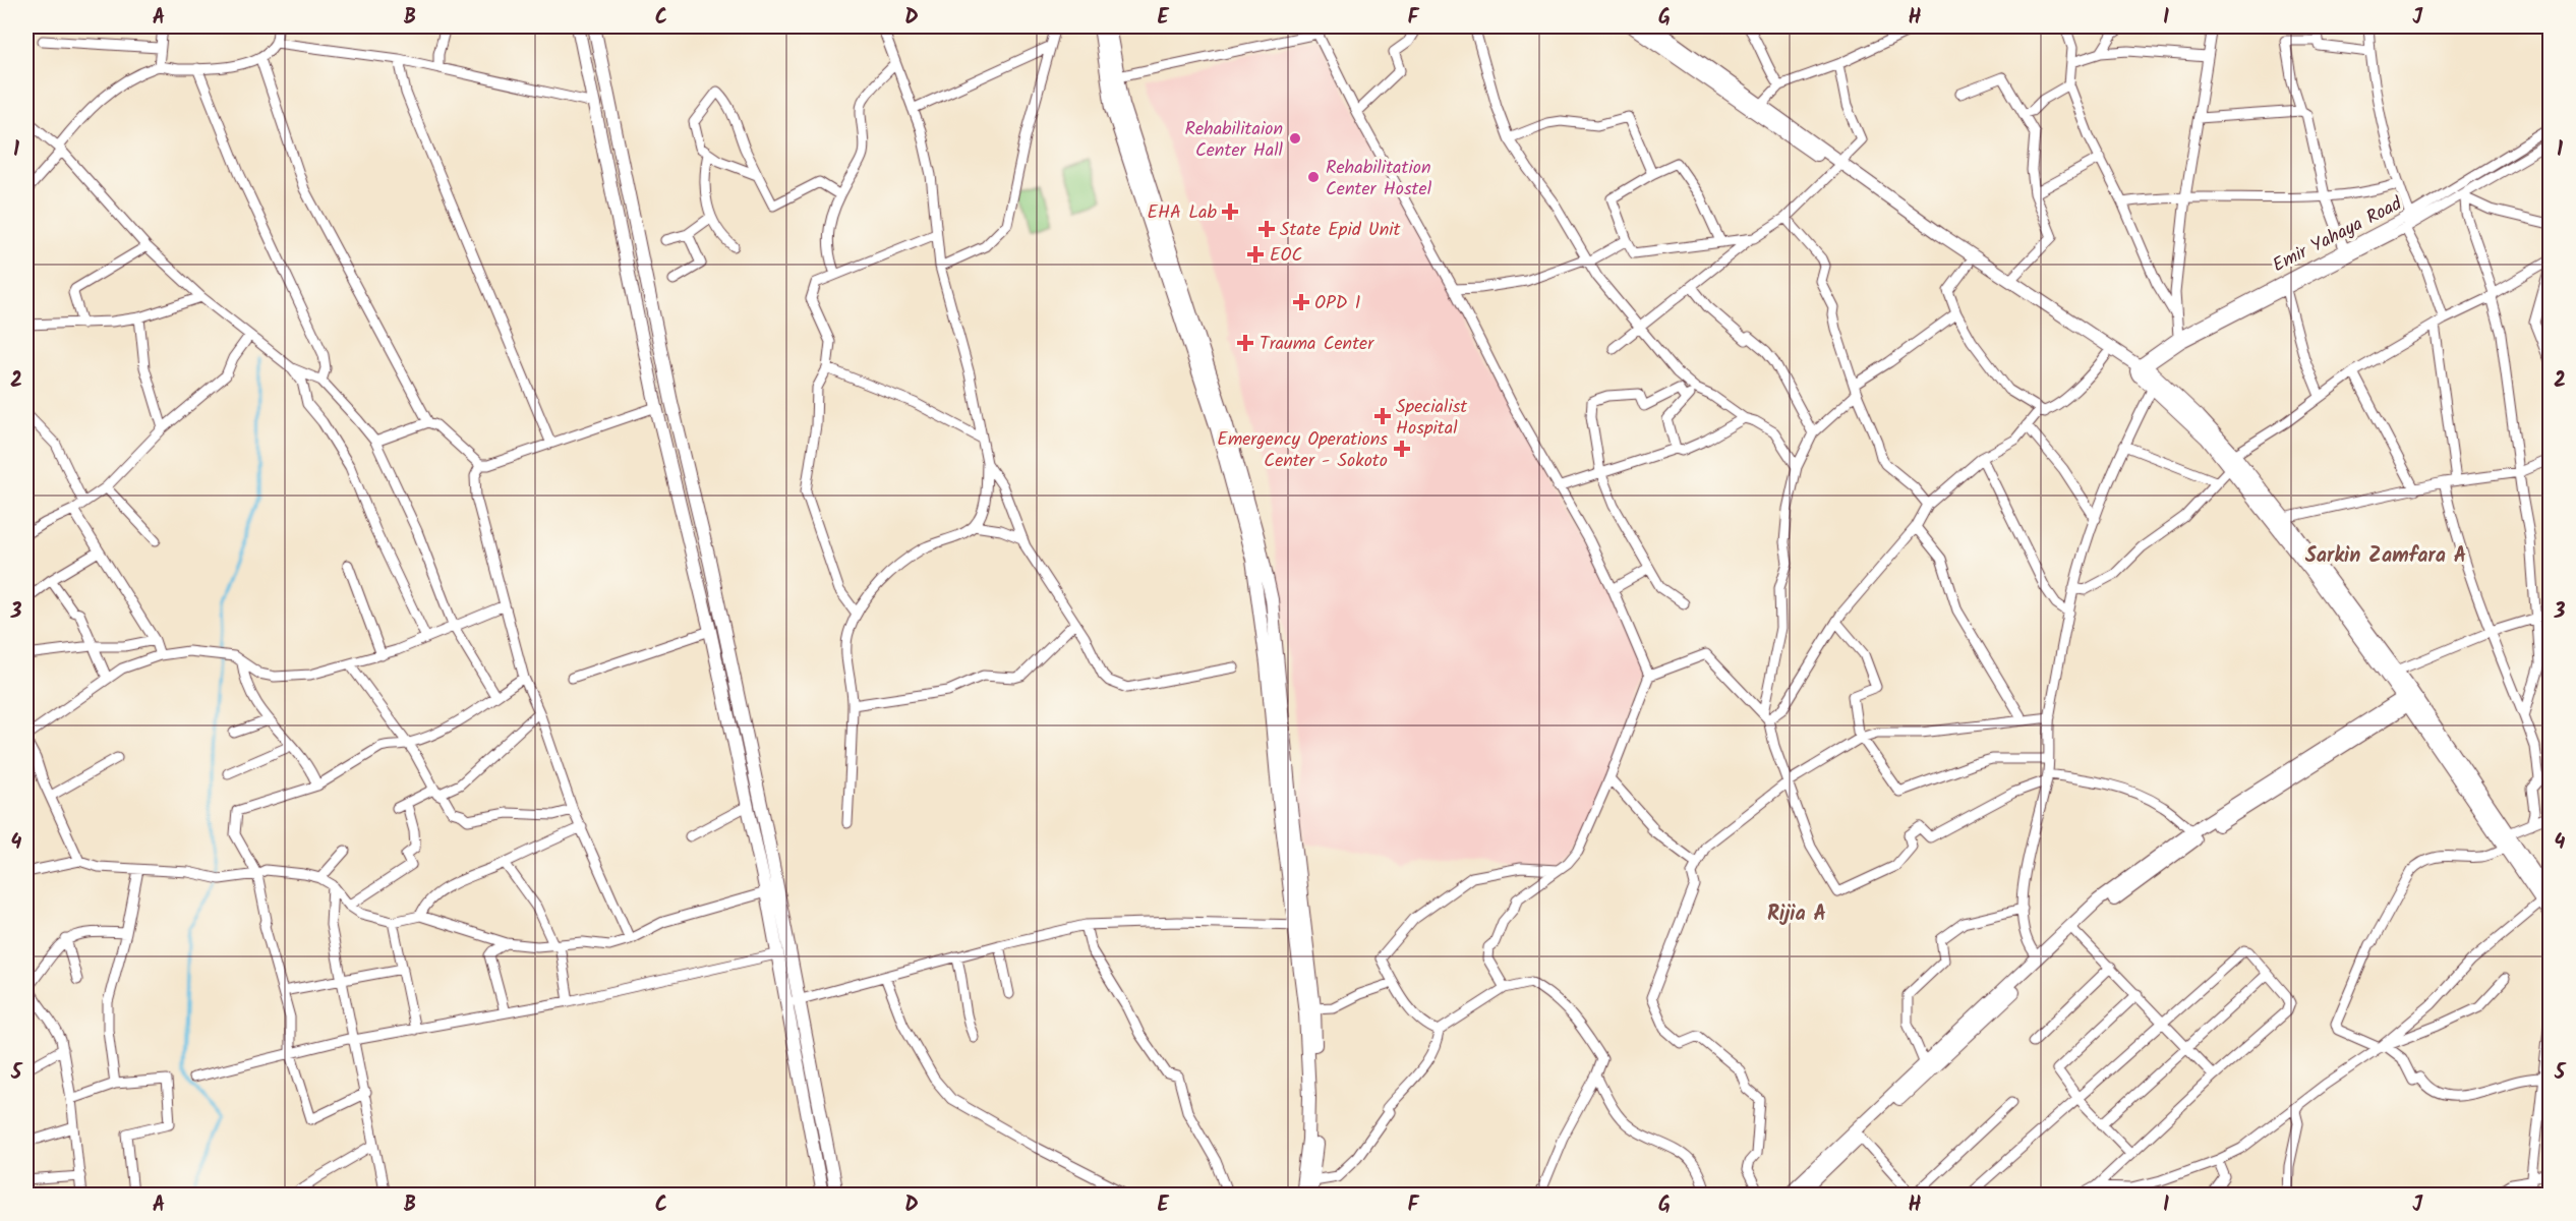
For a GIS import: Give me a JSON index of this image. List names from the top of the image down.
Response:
{
  "streets": {
    "street": ["Emir Yahaya Road"]
  },
  "districts": ["Sarkin Zamfara A", "Rijia A"],
  "places": {
    "other": ["Rehabilitaion Center Hall", "Rehabilitation Center Hostel"],
    "health": [
      "EHA Lab",
      "State Epid Unit",
      "EOC",
      "OPD 1",
      "Trauma Center",
      "Specialist Hospital",
      "Emergency Operations Center - Sokoto"
    ]
  },
  "grid": {
    "columns": [
      "A",
      "B",
      "C",
      "D",
      "E",
      "F",
      "G",
      "H",
      "I",
      "J"
    ],
    "rows": [
      "1",
      "2",
      "3",
      "4",
      "5"
    ]
  }
}
